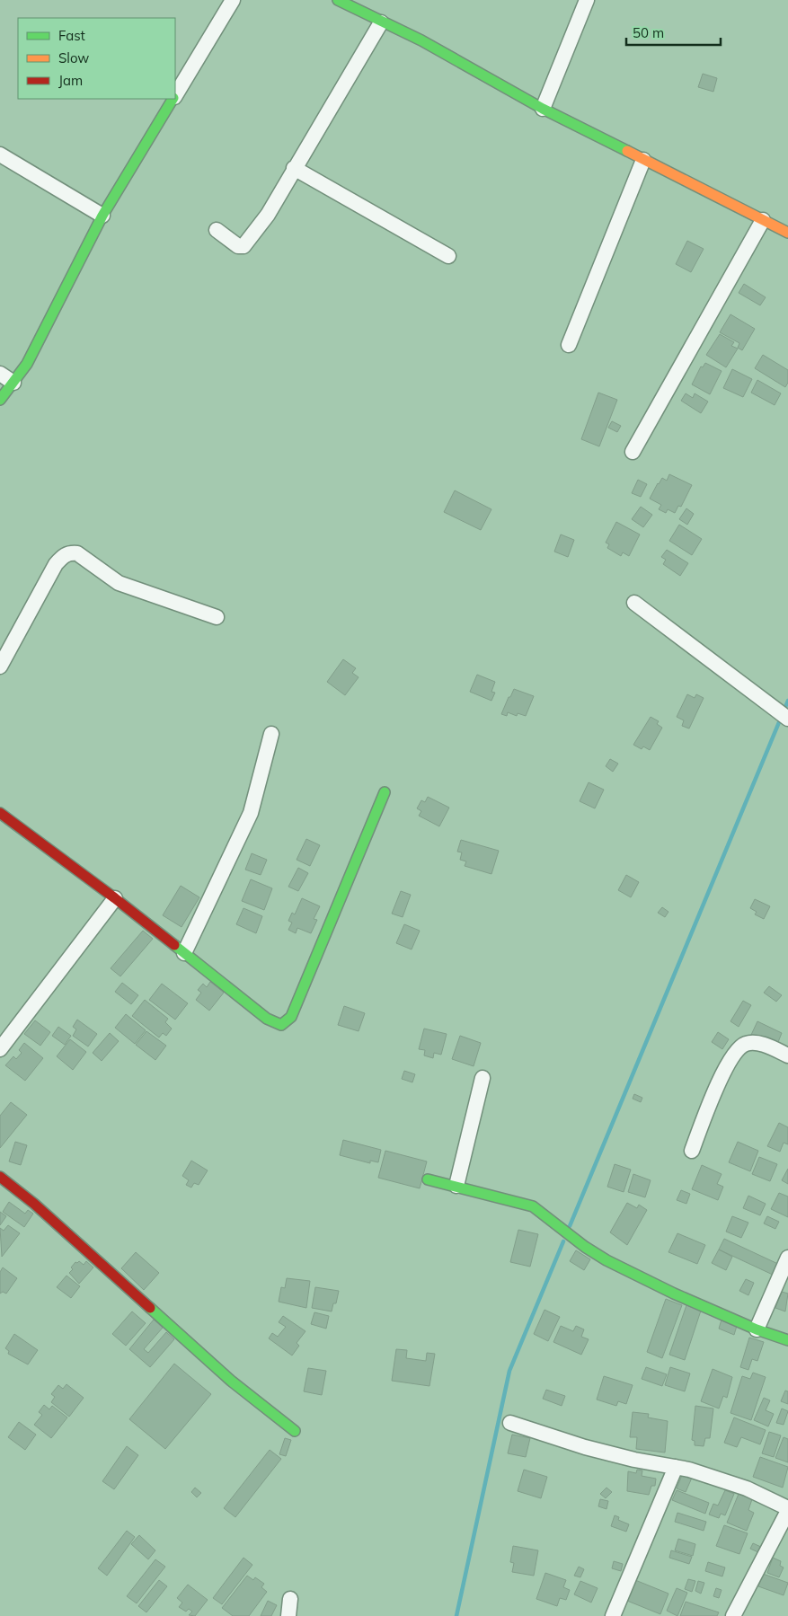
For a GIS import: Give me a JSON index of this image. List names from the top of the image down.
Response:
{
  "legend": ["Fast", "Slow", "Jam"],
  "scale_bar": "50 m"
}
